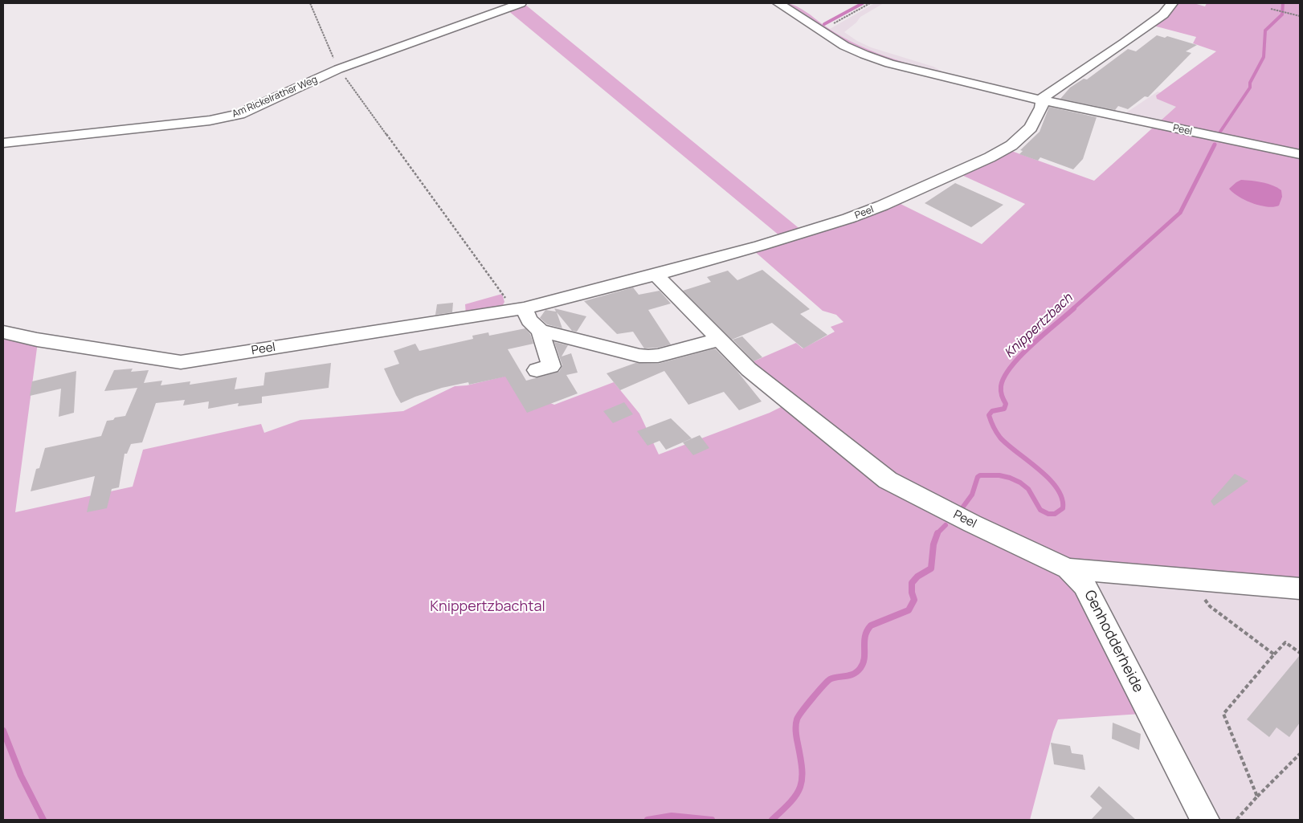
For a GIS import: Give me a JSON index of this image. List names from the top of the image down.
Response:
{
  "streets": {
    "street": ["Am Rickelrather Weg", "Peel", "Genhodderheide"]
  },
  "crossings": [
    ["Peel", "Genhodderheide"]
  ],
  "water": ["Knippertzbach"],
  "parks": ["Knippertzbachtal"]
}
